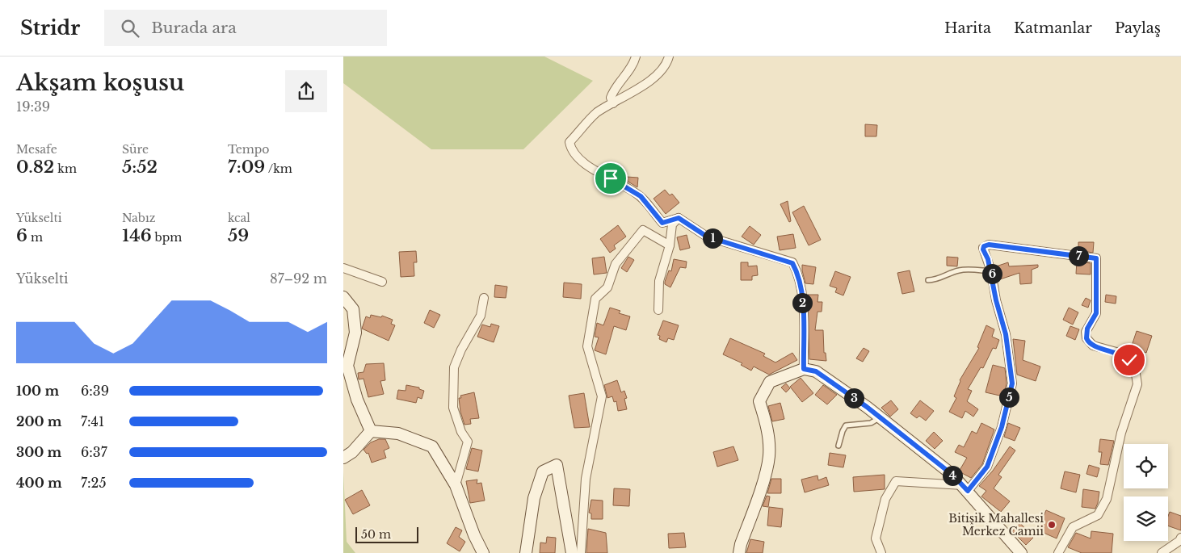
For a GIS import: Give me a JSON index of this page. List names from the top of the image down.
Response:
{
  "places": ["Bitişik Mahallesi Merkez Camii"],
  "scale_bar": "50 m",
  "page": {
    "header": "Stridr",
    "search": "Burada ara",
    "nav": ["Harita", "Katmanlar", "Paylaş"],
    "heading": ["Akşam koşusu", "19:39"],
    "stats": [
      ["Mesafe", "0.82 km"],
      ["Süre", "5:52"],
      ["Tempo", "7:09 /km"],
      ["Yükselti", "6 m"],
      ["Nabız", "146 bpm"],
      ["kcal", "59"]
    ],
    "pins": [
      "1",
      "7",
      "6",
      "2",
      "5",
      "3",
      "4"
    ],
    "chart": ["Yükselti", "87–92 m"],
    "list": [
      {
        "name": "100 m",
        "note": "6:39"
      },
      {
        "name": "200 m",
        "note": "7:41"
      },
      {
        "name": "300 m",
        "note": "6:37"
      },
      {
        "name": "400 m",
        "note": "7:25"
      }
    ],
    "scale": "50 m"
  }
}
